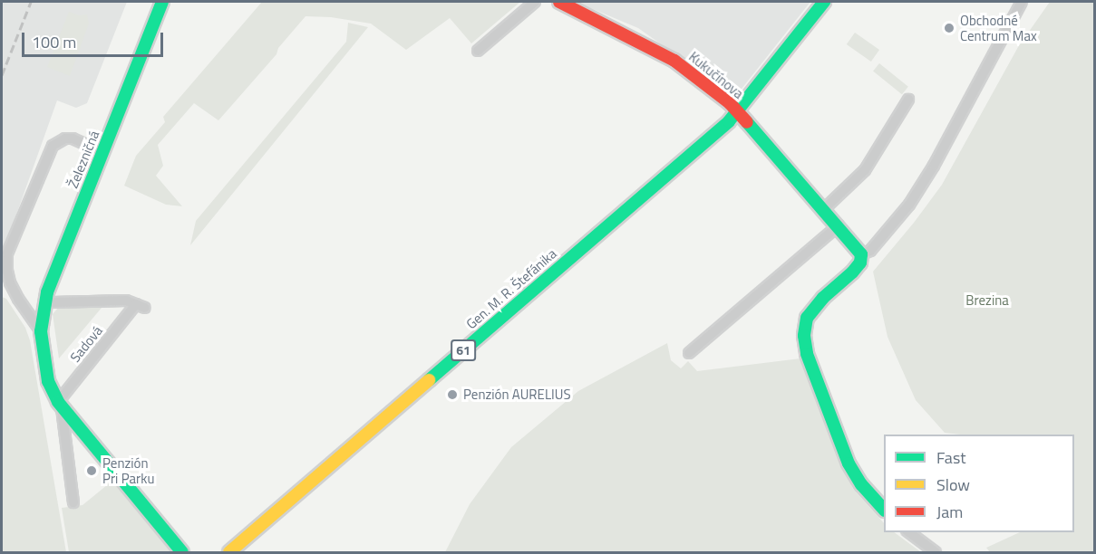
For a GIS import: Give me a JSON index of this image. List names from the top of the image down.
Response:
{
  "streets": {
    "street": [
      "Kukučínova",
      "Železničná",
      "Gen. M. R. Štefánika",
      "Sadová",
      "61"
    ]
  },
  "crossings": [
    ["Kukučínova", "Gen. M. R. Štefánika"],
    ["Kukučínova", "61"],
    ["Železničná", "Sadová"],
    ["Gen. M. R. Štefánika", "61"]
  ],
  "parks": ["Brezina"],
  "places": ["Obchodné Centrum Max", "Penzión AURELIUS", "Penzión Pri Parku"],
  "legend": ["Fast", "Slow", "Jam"],
  "scale_bar": "100 m"
}
